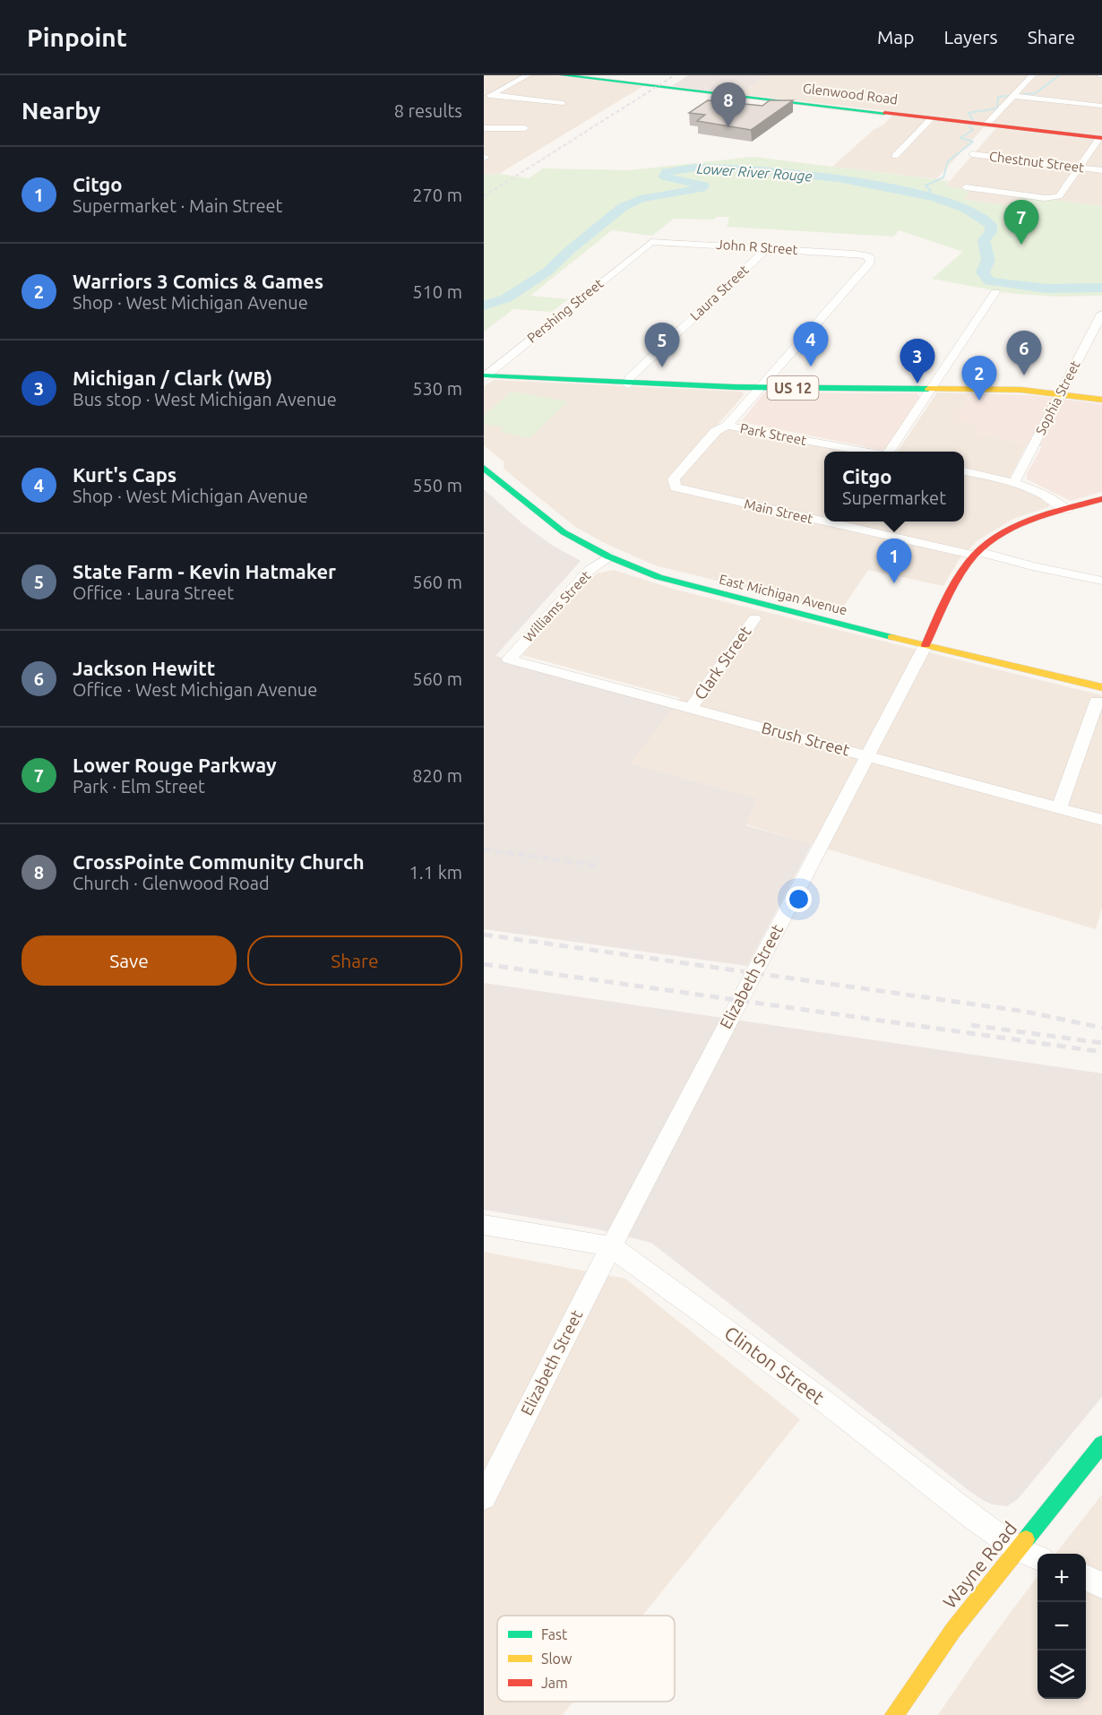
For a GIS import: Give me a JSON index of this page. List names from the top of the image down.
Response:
{
  "streets": {
    "main road": [
      "Glenwood Road",
      "US 12",
      "East Michigan Avenue",
      "Elizabeth Street",
      "Wayne Road"
    ],
    "street": [
      "Chestnut Street",
      "John R Street",
      "Laura Street",
      "Pershing Street",
      "Sophia Street",
      "Park Street",
      "Main Street",
      "Williams Street",
      "Clark Street",
      "Brush Street",
      "Clinton Street"
    ]
  },
  "crossings": [
    ["John R Street", "Laura Street"],
    ["John R Street", "Pershing Street"],
    ["John R Street", "US 12"],
    ["Laura Street", "US 12"],
    ["Pershing Street", "US 12"],
    ["US 12", "Sophia Street"],
    ["Park Street", "Main Street"],
    ["Main Street", "Elizabeth Street"],
    ["East Michigan Avenue", "Williams Street"],
    ["East Michigan Avenue", "Elizabeth Street"],
    ["Williams Street", "Brush Street"],
    ["Clark Street", "Brush Street"],
    ["Brush Street", "Elizabeth Street"],
    ["Elizabeth Street", "Clinton Street"],
    ["Clinton Street", "Wayne Road"]
  ],
  "water": ["Lower River Rouge"],
  "legend": ["Fast", "Slow", "Jam"],
  "page": {
    "header": "Pinpoint",
    "nav": ["Map", "Layers", "Share"],
    "heading": ["Nearby", "8 results"],
    "pins": [
      "8",
      "7",
      "4",
      "5",
      "6",
      "3",
      "2",
      "1"
    ],
    "list": [
      {
        "mark": "1",
        "name": "Citgo",
        "note": "Supermarket · Main Street",
        "value": "270 m"
      },
      {
        "mark": "2",
        "name": "Warriors 3 Comics & Games",
        "note": "Shop · West Michigan Avenue",
        "value": "510 m"
      },
      {
        "mark": "3",
        "name": "Michigan / Clark (WB)",
        "note": "Bus stop · West Michigan Avenue",
        "value": "530 m"
      },
      {
        "mark": "4",
        "name": "Kurt's Caps",
        "note": "Shop · West Michigan Avenue",
        "value": "550 m"
      },
      {
        "mark": "5",
        "name": "State Farm - Kevin Hatmaker",
        "note": "Office · Laura Street",
        "value": "560 m"
      },
      {
        "mark": "6",
        "name": "Jackson Hewitt",
        "note": "Office · West Michigan Avenue",
        "value": "560 m"
      },
      {
        "mark": "7",
        "name": "Lower Rouge Parkway",
        "note": "Park · Elm Street",
        "value": "820 m"
      },
      {
        "mark": "8",
        "name": "CrossPointe Community Church",
        "note": "Church · Glenwood Road",
        "value": "1.1 km"
      }
    ],
    "popup": ["Citgo", "Supermarket"],
    "buttons": ["Save", "Share"],
    "map_buttons": ["+", "−"]
  }
}
